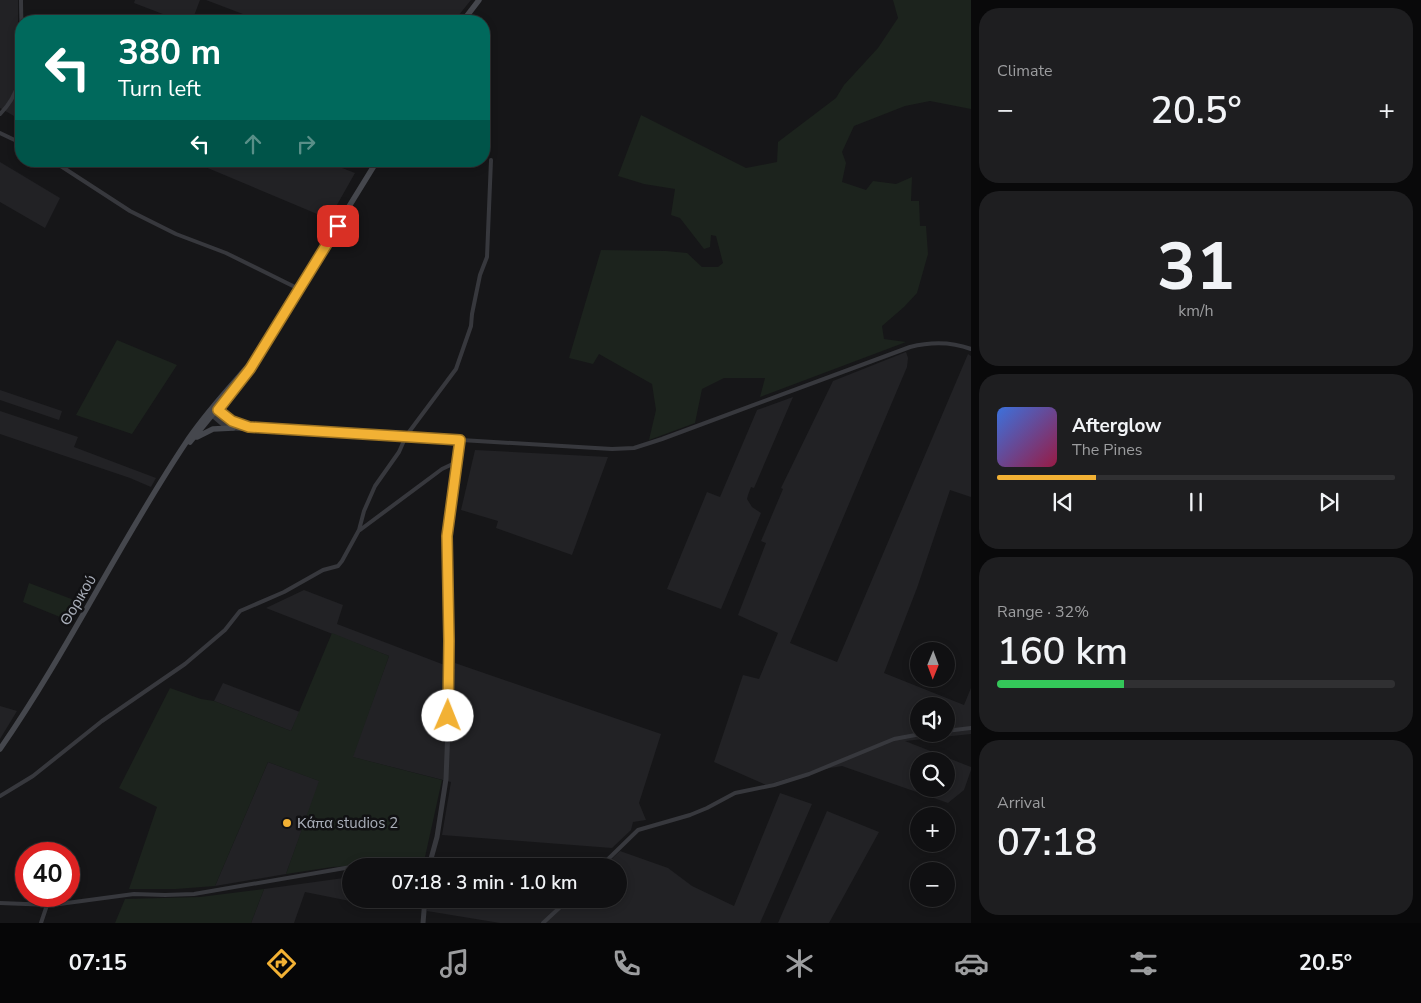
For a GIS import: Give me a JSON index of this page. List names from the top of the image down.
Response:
{
  "streets": {
    "main road": ["Θορικού"]
  },
  "places": ["Κάπα studios 2"],
  "north": "bottom",
  "page": {
    "tile": [
      "Climate",
      ["31", "km/h"],
      ["Range · 32%", "160 km"],
      ["Arrival", "07:18"]
    ],
    "turn": ["380 m", "Turn left"],
    "heat": ["−", "20.5°", "+"],
    "song": ["Afterglow", "The Pines"],
    "map_buttons": ["+", "−"],
    "limit": "40",
    "trip": "07:18 · 3 min · 1.0 km",
    "tabs": ["07:15", "20.5°"]
  }
}
